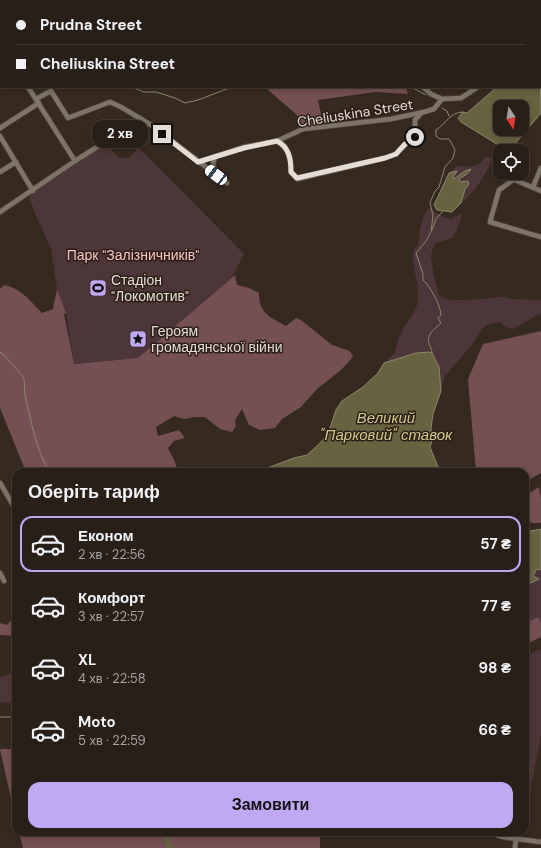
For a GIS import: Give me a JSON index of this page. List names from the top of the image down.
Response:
{
  "streets": {
    "street": ["Cheliuskina Street"]
  },
  "water": ["Великий \"Парковий\" ставок"],
  "parks": ["Парк \"Залізничників\""],
  "places": {
    "sports": ["Стадіон \"Локомотив\""],
    "place": ["Героям громадянської війни"]
  },
  "north": "bottom",
  "page": {
    "banner": ["Prudna Street", "Cheliuskina Street"],
    "bubble": "2 хв",
    "heading": "Оберіть тариф",
    "list": [
      {
        "name": "Економ",
        "note": "2 хв · 22:56",
        "value": "57 ₴"
      },
      {
        "name": "Комфорт",
        "note": "3 хв · 22:57",
        "value": "77 ₴"
      },
      {
        "name": "XL",
        "note": "4 хв · 22:58",
        "value": "98 ₴"
      },
      {
        "name": "Moto",
        "note": "5 хв · 22:59",
        "value": "66 ₴"
      }
    ],
    "buttons": "Замовити"
  }
}
